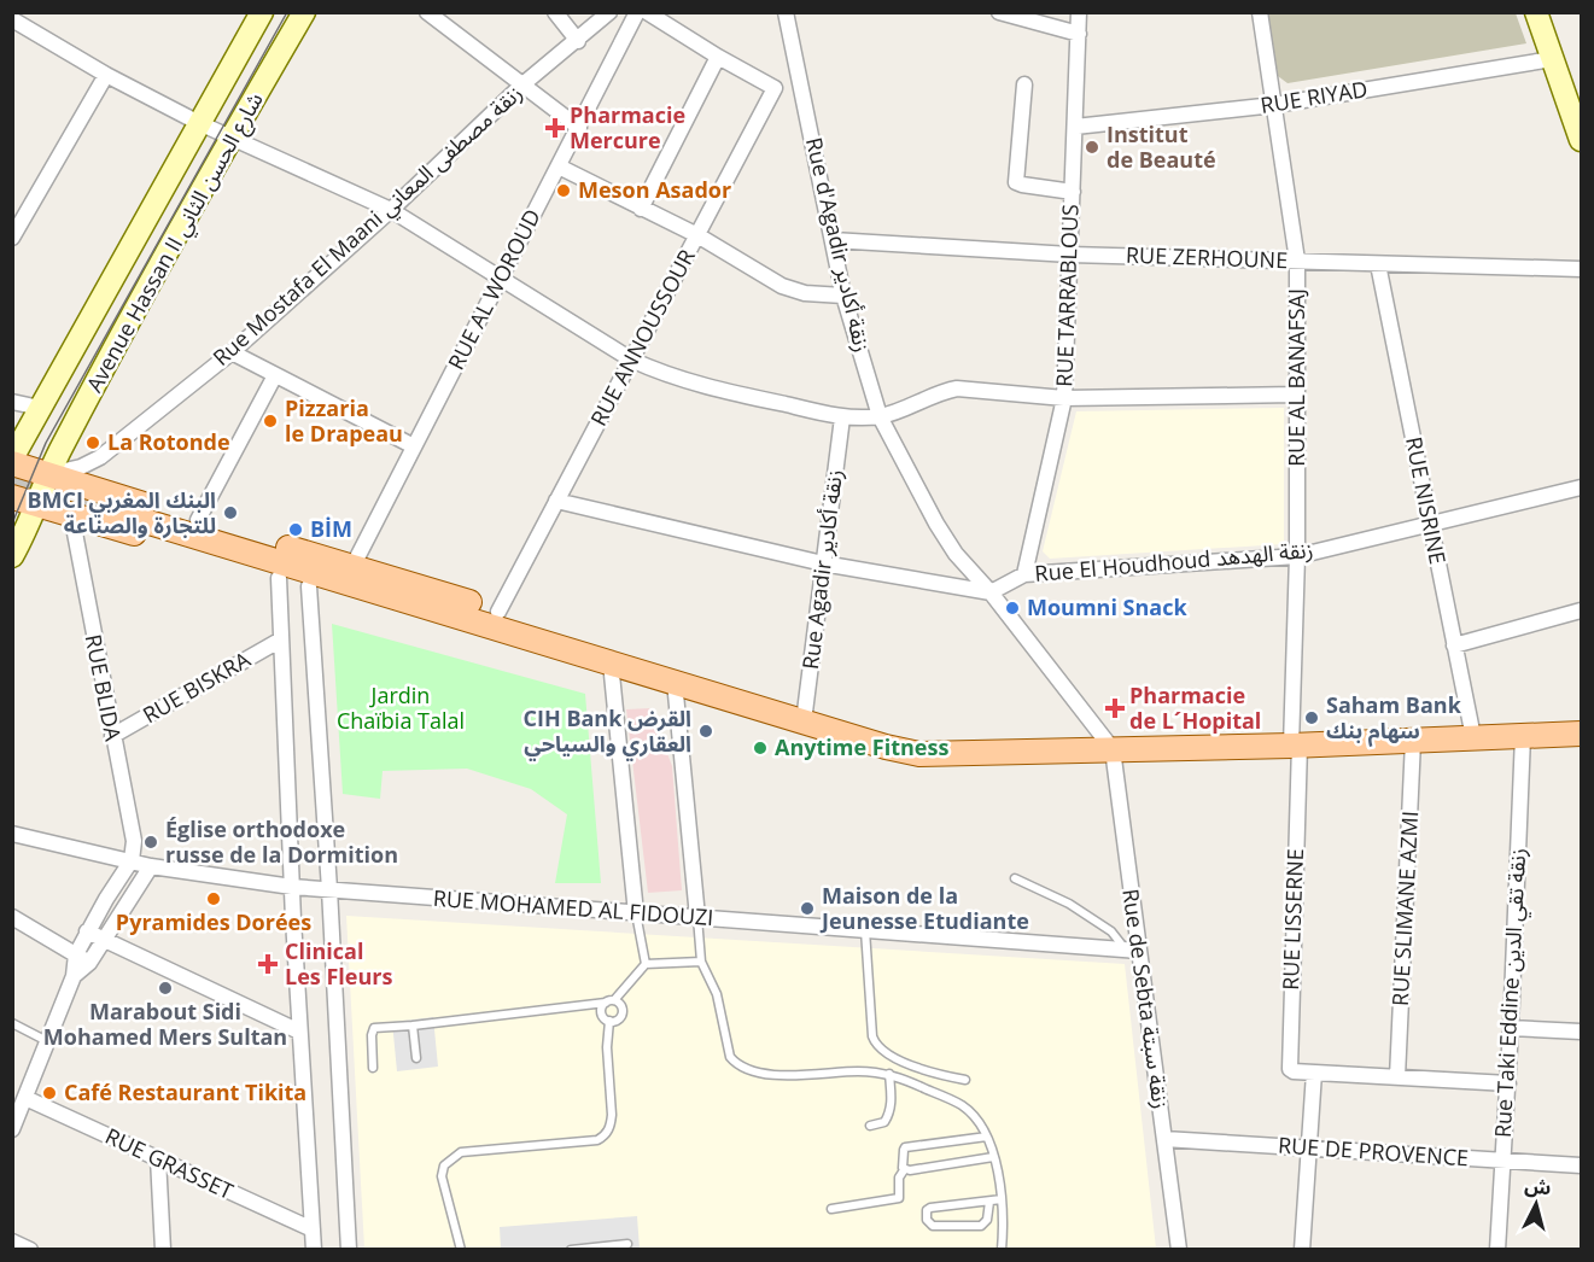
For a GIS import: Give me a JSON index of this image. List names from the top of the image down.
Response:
{
  "streets": {
    "main road": ["Avenue Hassan II شارع الحسن الثاني"],
    "street": [
      "RUE RIYAD",
      "Rue Mostafa El Maani زنقة مصطفى المعاني",
      "Rue d'Agadir زنقة أكادير",
      "RUE ZERHOUNE",
      "RUE AL WOROUD",
      "RUE TARRABLOUS",
      "RUE ANNOUSSOUR",
      "RUE AL BANAFSAJ",
      "RUE NISRINE",
      "Rue El Houdhoud زنقة الهدهد",
      "Rue Agadir زنقة أكادير",
      "RUE BLIDA",
      "RUE BISKRA",
      "RUE MOHAMED AL FIDOUZI",
      "RUE SLIMANE AZMI",
      "RUE LISSERNE",
      "Rue Taki Eddine زنقة تقي الدين",
      "Rue de Sebta زنقة سبتة",
      "RUE DE PROVENCE",
      "RUE GRASSET"
    ]
  },
  "crossings": [
    ["RUE RIYAD", "RUE TARRABLOUS"],
    ["RUE RIYAD", "RUE AL BANAFSAJ"],
    ["Rue Mostafa El Maani زنقة مصطفى المعاني", "Avenue Hassan II شارع الحسن الثاني"],
    ["Rue d'Agadir زنقة أكادير", "RUE ZERHOUNE"],
    ["Rue d'Agadir زنقة أكادير", "Rue El Houdhoud زنقة الهدهد"],
    ["Rue d'Agadir زنقة أكادير", "Rue de Sebta زنقة سبتة"],
    ["RUE ZERHOUNE", "RUE TARRABLOUS"],
    ["RUE ZERHOUNE", "RUE AL BANAFSAJ"],
    ["RUE ZERHOUNE", "RUE NISRINE"],
    ["RUE TARRABLOUS", "Rue El Houdhoud زنقة الهدهد"],
    ["RUE AL BANAFSAJ", "Rue El Houdhoud زنقة الهدهد"],
    ["RUE AL BANAFSAJ", "RUE LISSERNE"],
    ["RUE NISRINE", "Rue El Houdhoud زنقة الهدهد"],
    ["RUE BLIDA", "RUE BISKRA"],
    ["RUE BLIDA", "RUE MOHAMED AL FIDOUZI"],
    ["RUE MOHAMED AL FIDOUZI", "Rue de Sebta زنقة سبتة"],
    ["Rue Taki Eddine زنقة تقي الدين", "RUE DE PROVENCE"],
    ["Rue de Sebta زنقة سبتة", "RUE DE PROVENCE"]
  ],
  "parks": ["Jardin Chaïbia Talal"],
  "places": {
    "health": ["Pharmacie Mercure", "Pharmacie de L´Hopital", "Clinical Les Fleurs"],
    "other": [
      "Institut de Beauté",
      "Meson Asador",
      "Pizzaria le Drapeau",
      "La Rotonde",
      "BMCI البنك المغربي للتجارة والصناعة",
      "BİM",
      "Moumni Snack",
      "Saham Bank سهام بنك",
      "CIH Bank القرض العقاري والسياحي",
      "Anytime Fitness",
      "Église orthodoxe russe de la Dormition",
      "Pyramides Dorées",
      "Maison de la Jeunesse Etudiante",
      "Marabout Sidi Mohamed Mers Sultan",
      "Café Restaurant Tikita"
    ]
  },
  "north": "top"
}
